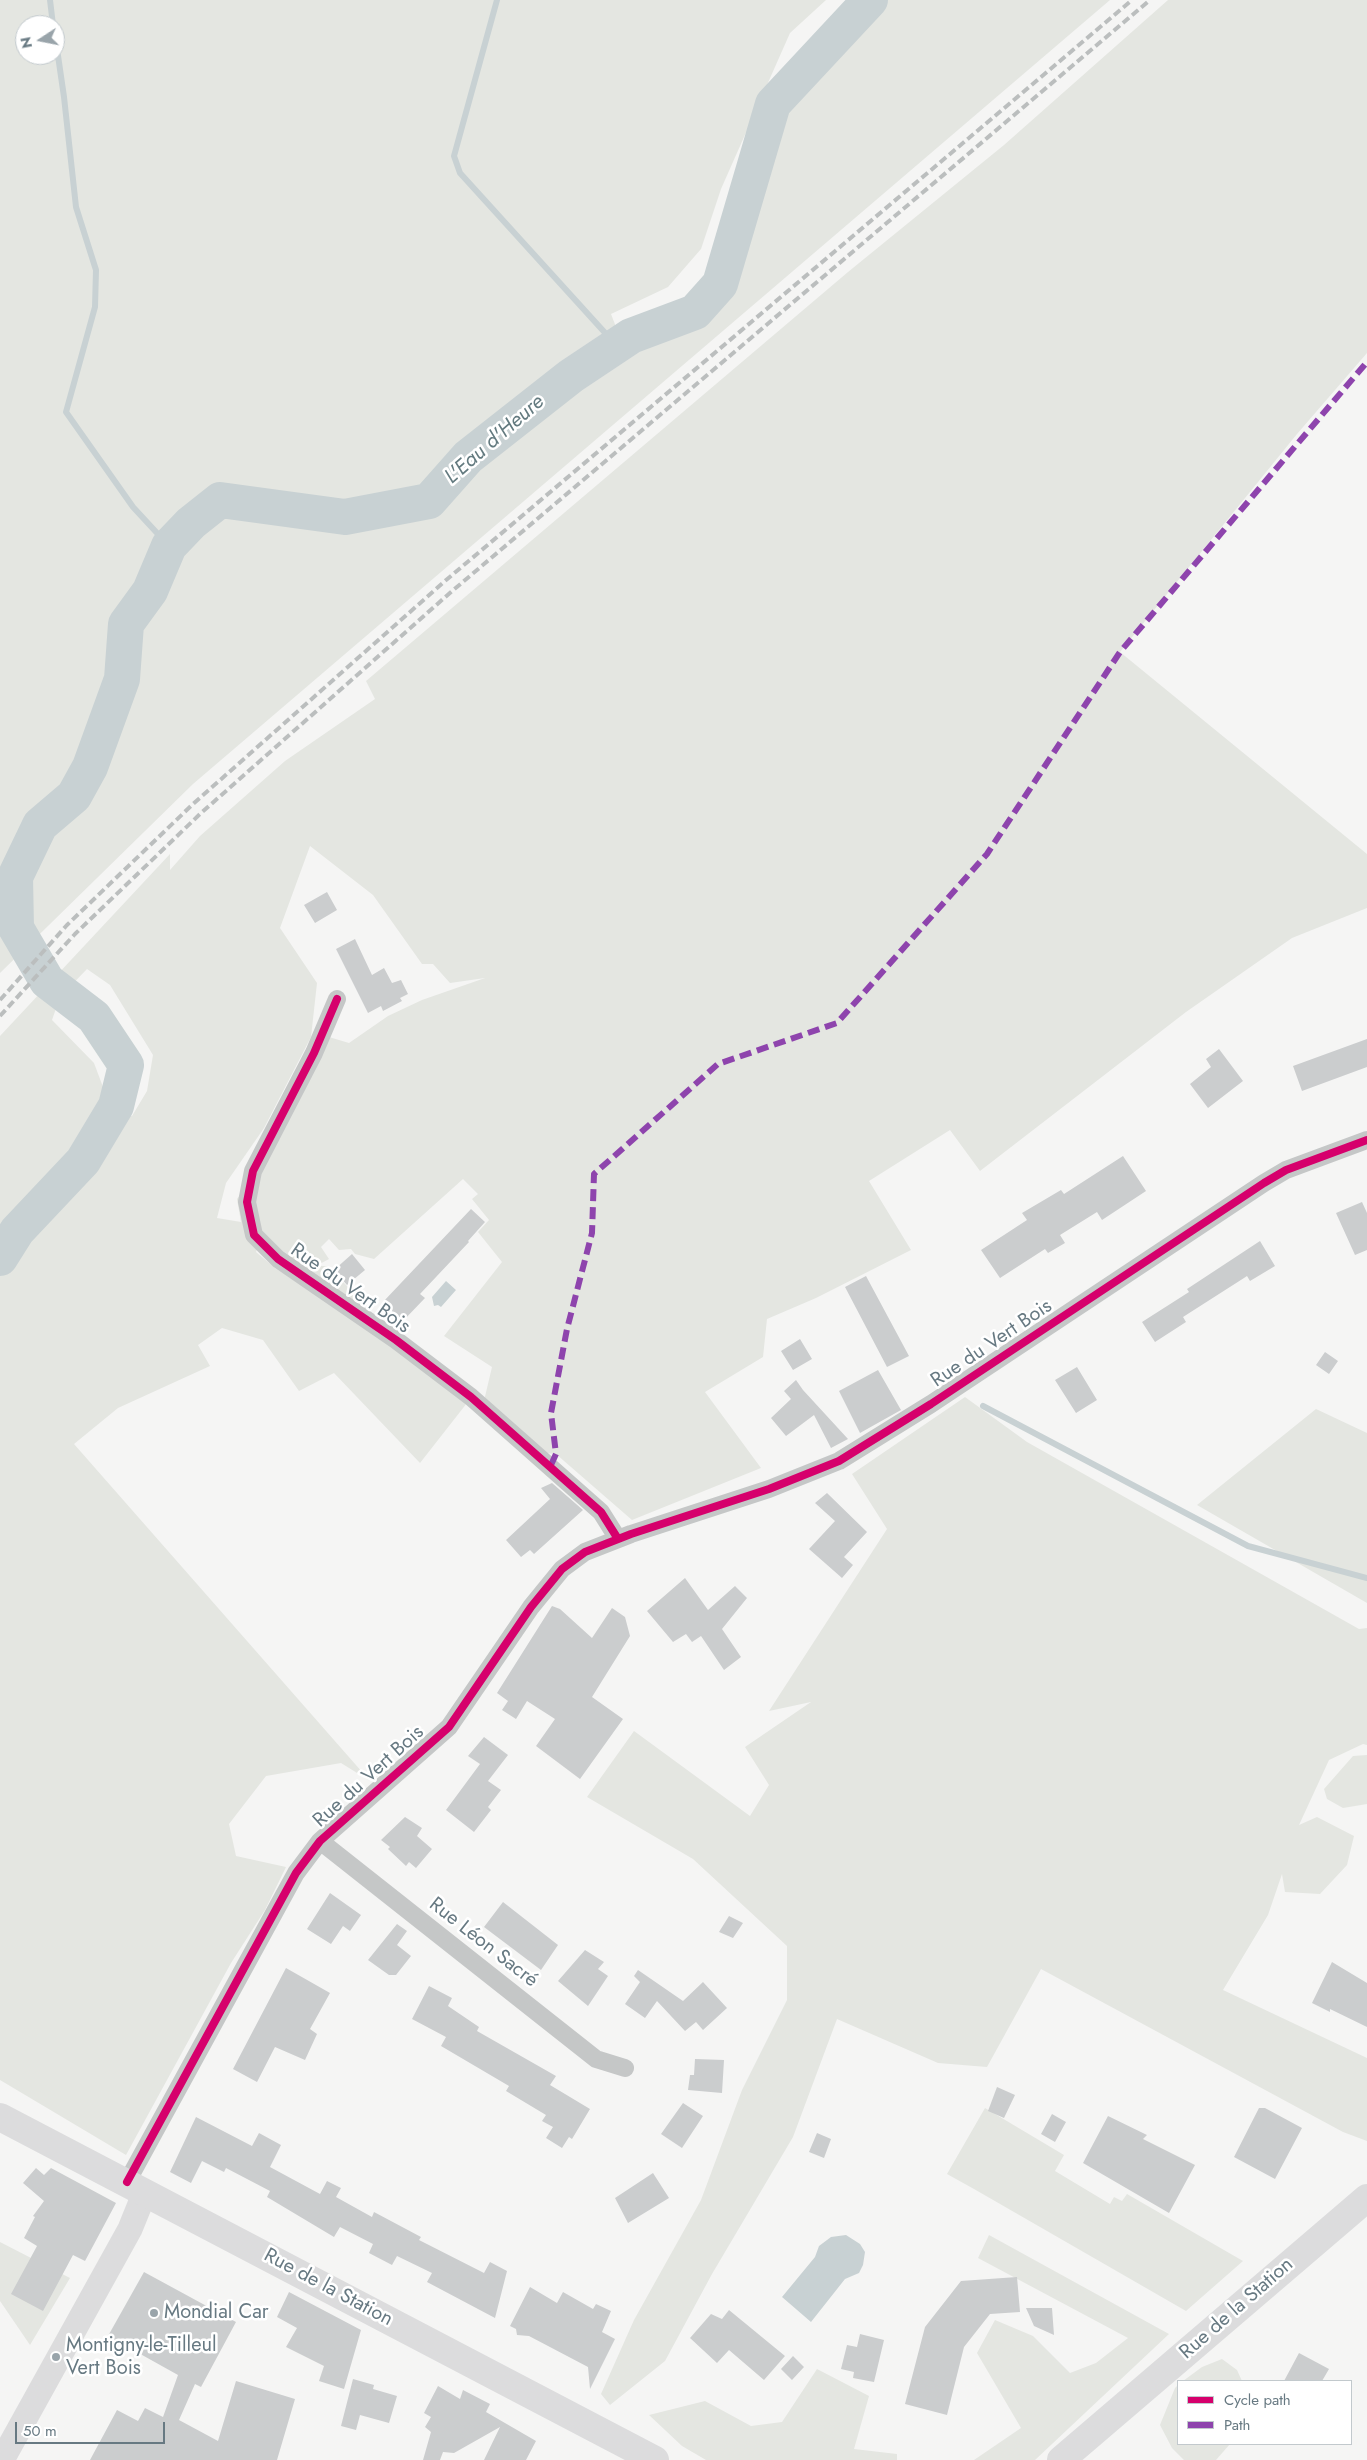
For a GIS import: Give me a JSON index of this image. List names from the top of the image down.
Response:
{
  "streets": {
    "main road": ["Rue de la Station"],
    "street": ["Rue du Vert Bois", "Rue Léon Sacré"]
  },
  "crossings": [
    ["Rue du Vert Bois", "Rue Léon Sacré"],
    ["Rue du Vert Bois", "Rue de la Station"]
  ],
  "water": ["L'Eau d'Heure"],
  "places": ["Mondial Car", "Montigny-le-Tilleul Vert Bois"],
  "legend": ["Cycle path", "Path"],
  "scale_bar": "50 m",
  "north": "left"
}
